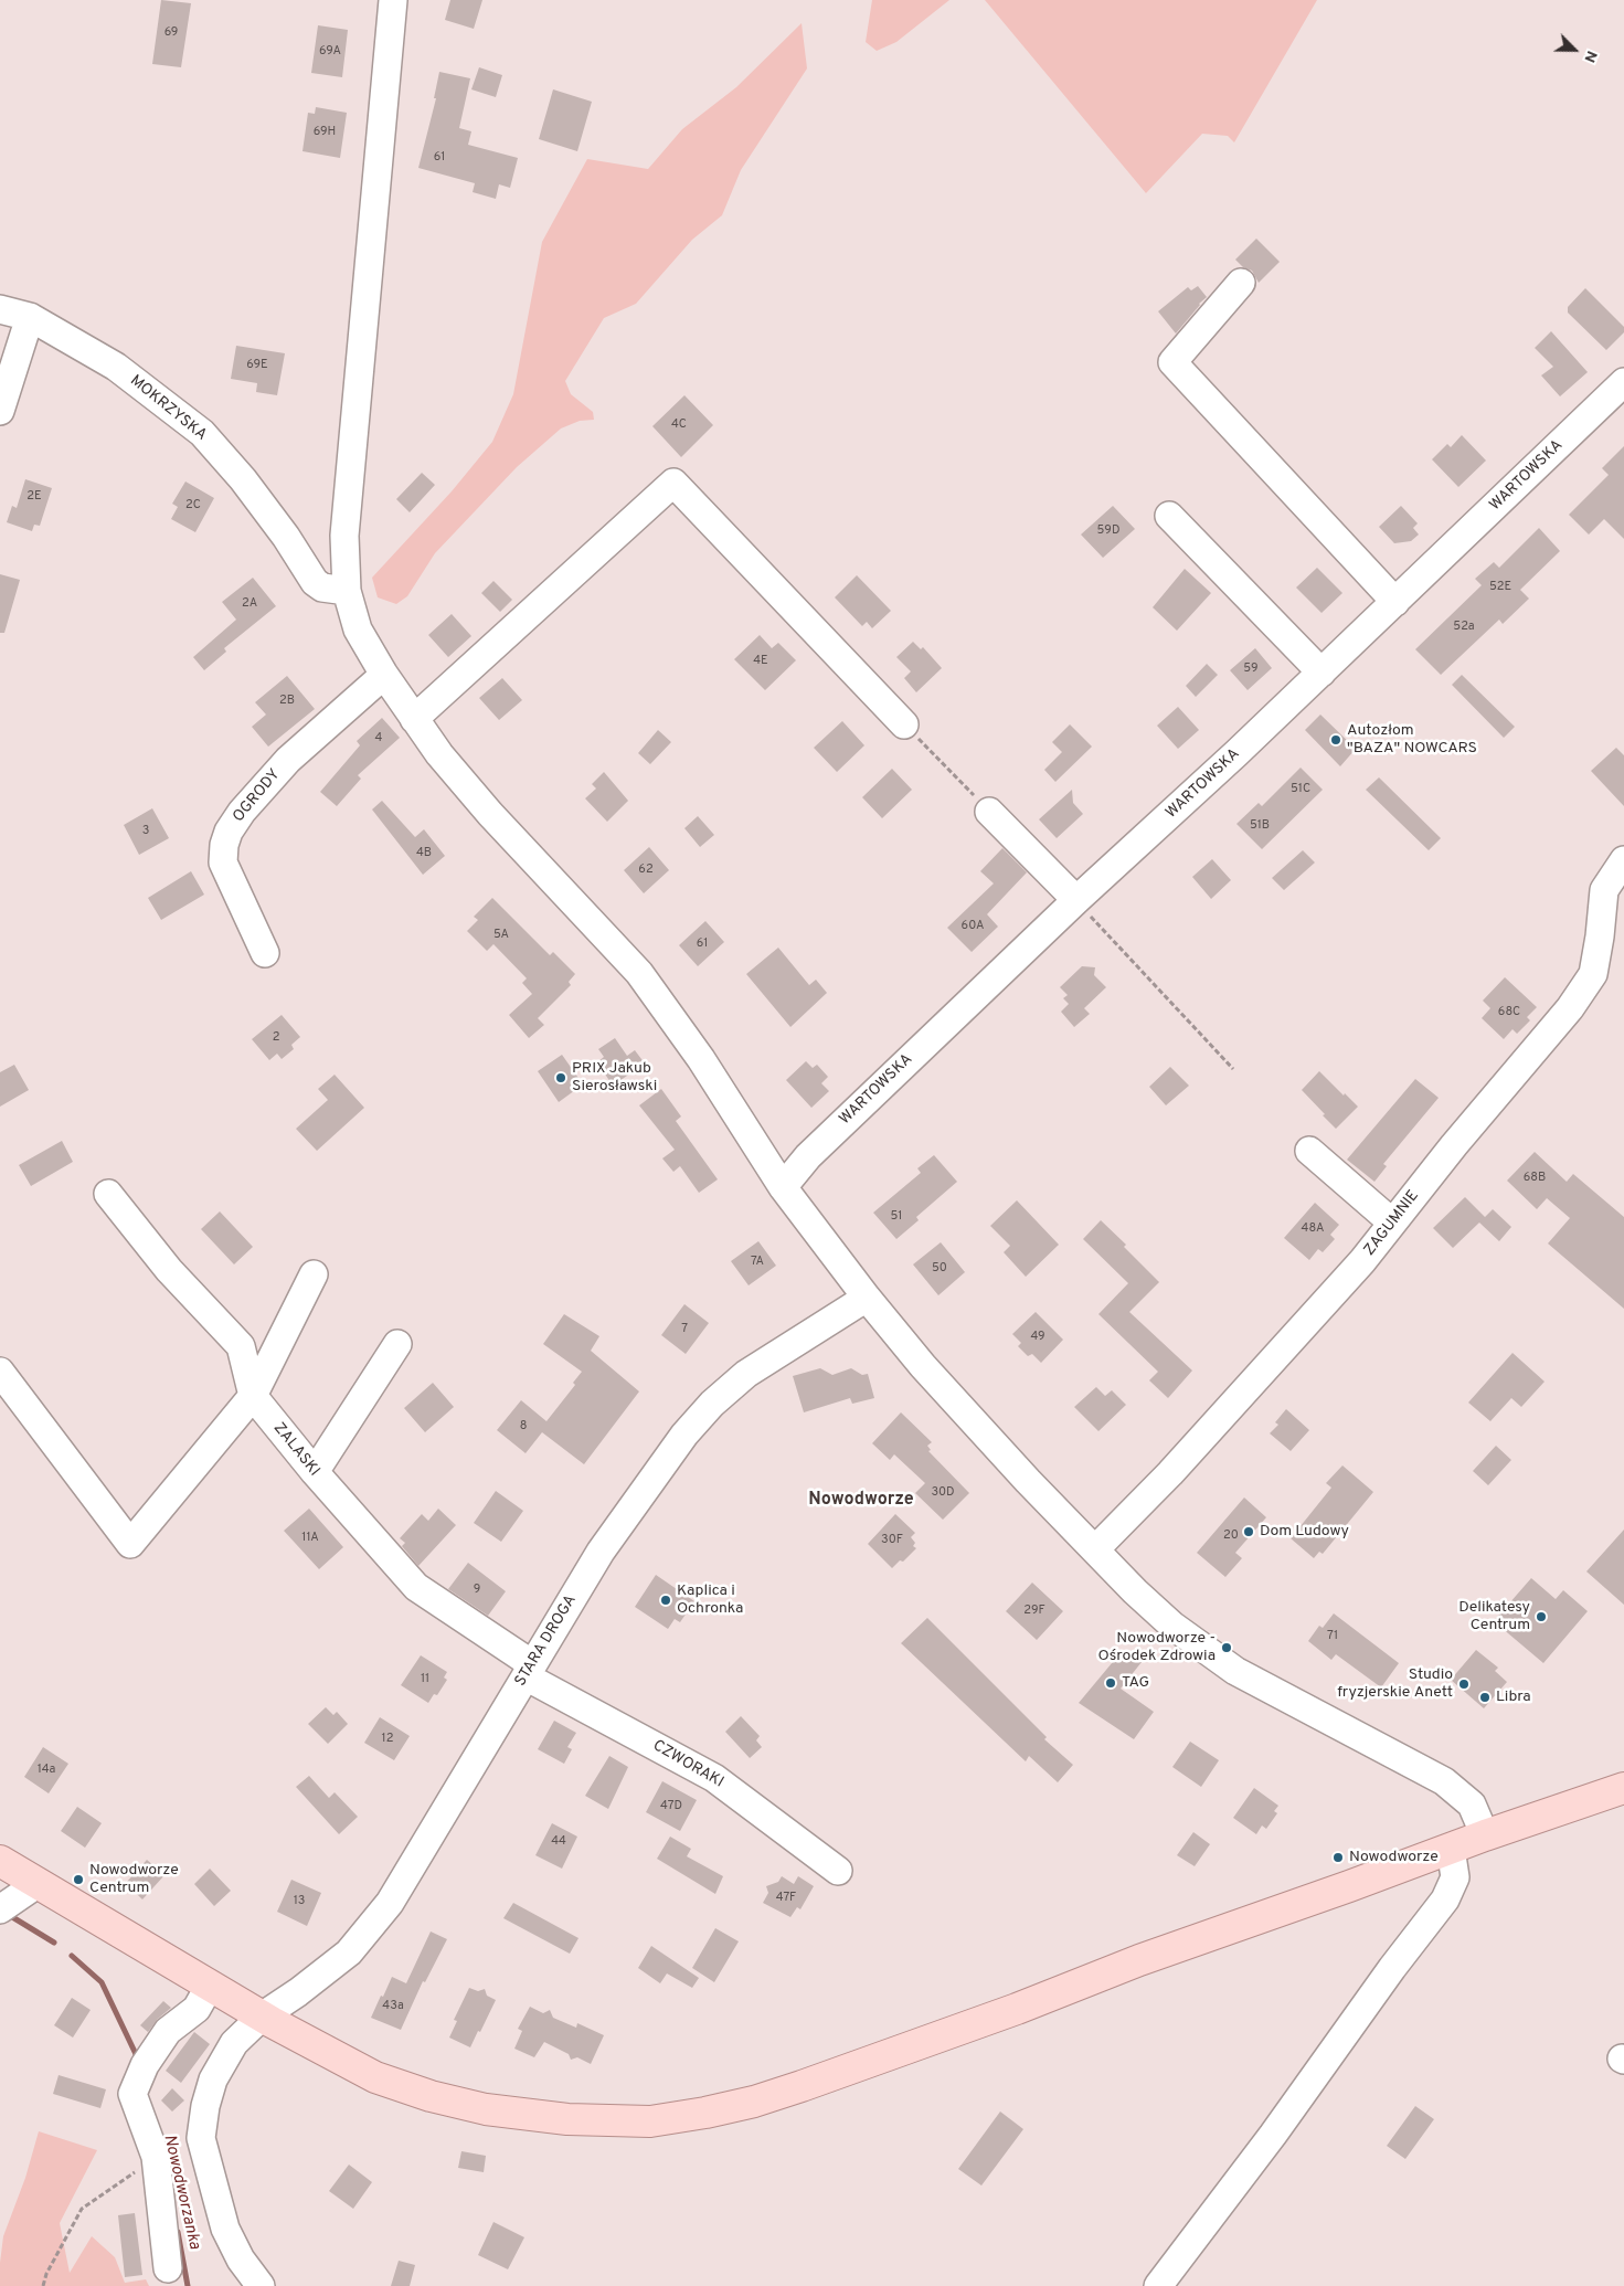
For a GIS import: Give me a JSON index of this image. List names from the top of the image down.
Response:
{
  "streets": {
    "street": [
      "MOKRZYSKA",
      "WARTOWSKA",
      "OGRODY",
      "ZAGUMNIE",
      "ZALASKI",
      "STARA DROGA",
      "CZWORAKI"
    ]
  },
  "crossings": [
    ["ZALASKI", "STARA DROGA"],
    ["ZALASKI", "CZWORAKI"],
    ["STARA DROGA", "CZWORAKI"]
  ],
  "districts": ["Nowodworze"],
  "water": ["Nowodworzanka"],
  "places": [
    "Autozłom \"BAZA\" NOWCARS",
    "PRIX Jakub Sierosławski",
    "Dom Ludowy",
    "Kaplica i Ochronka",
    "Delikatesy Centrum",
    "Nowodworze - Ośrodek Zdrowia",
    "TAG",
    "Studio fryzjerskie Anett",
    "Libra",
    "Nowodworze",
    "Nowodworze Centrum"
  ],
  "house_numbers": [
    "69",
    "69A",
    "69H",
    "61",
    "69E",
    "4C",
    "2E",
    "2C",
    "59D",
    "52E",
    "2A",
    "52a",
    "4E",
    "59",
    "2B",
    "4",
    "51C",
    "51B",
    "3",
    "4B",
    "62",
    "60A",
    "5A",
    "61",
    "68C",
    "2",
    "68B",
    "51",
    "48A",
    "7A",
    "50",
    "7",
    "49",
    "8",
    "30D",
    "20",
    "11A",
    "30F",
    "9",
    "29F",
    "71",
    "11",
    "12",
    "14a",
    "47D",
    "44",
    "47F",
    "13",
    "43a"
  ],
  "north": "bottom right"
}
